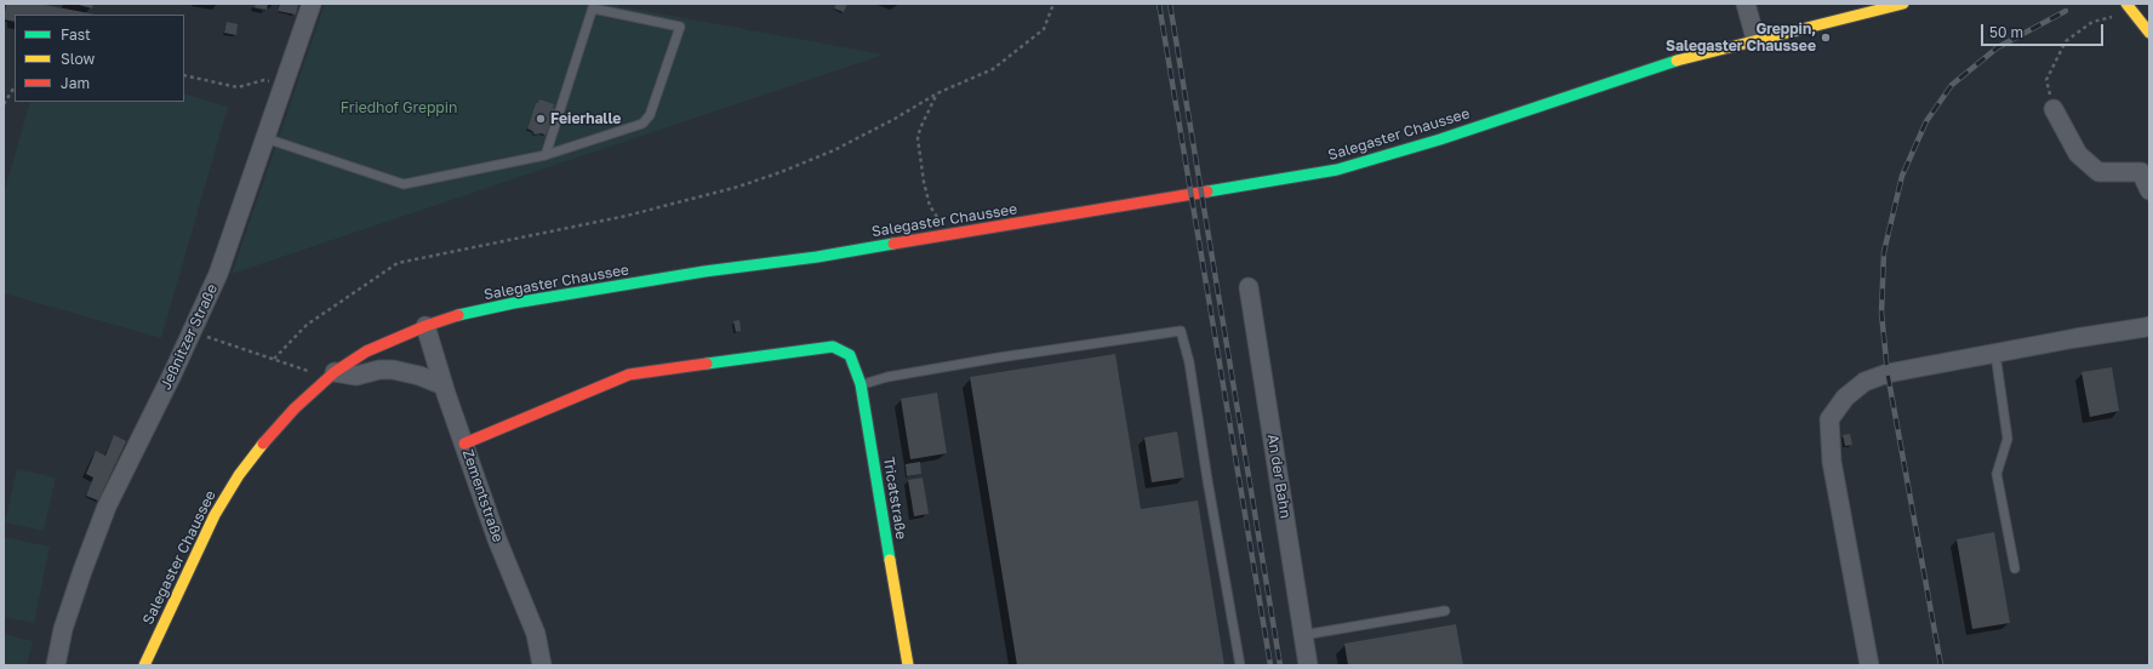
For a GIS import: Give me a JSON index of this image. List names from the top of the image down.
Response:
{
  "streets": {
    "main road": ["Salegaster Chaussee", "Tricatstraße"],
    "street": ["Jeßnitzer Straße", "An der Bahn", "Zementstraße"]
  },
  "crossings": [
    ["Salegaster Chaussee", "Zementstraße"],
    ["Zementstraße", "Tricatstraße"]
  ],
  "parks": ["Friedhof Greppin"],
  "places": ["Greppin, Salegaster Chaussee", "Feierhalle"],
  "legend": ["Fast", "Slow", "Jam"],
  "scale_bar": "50 m"
}
